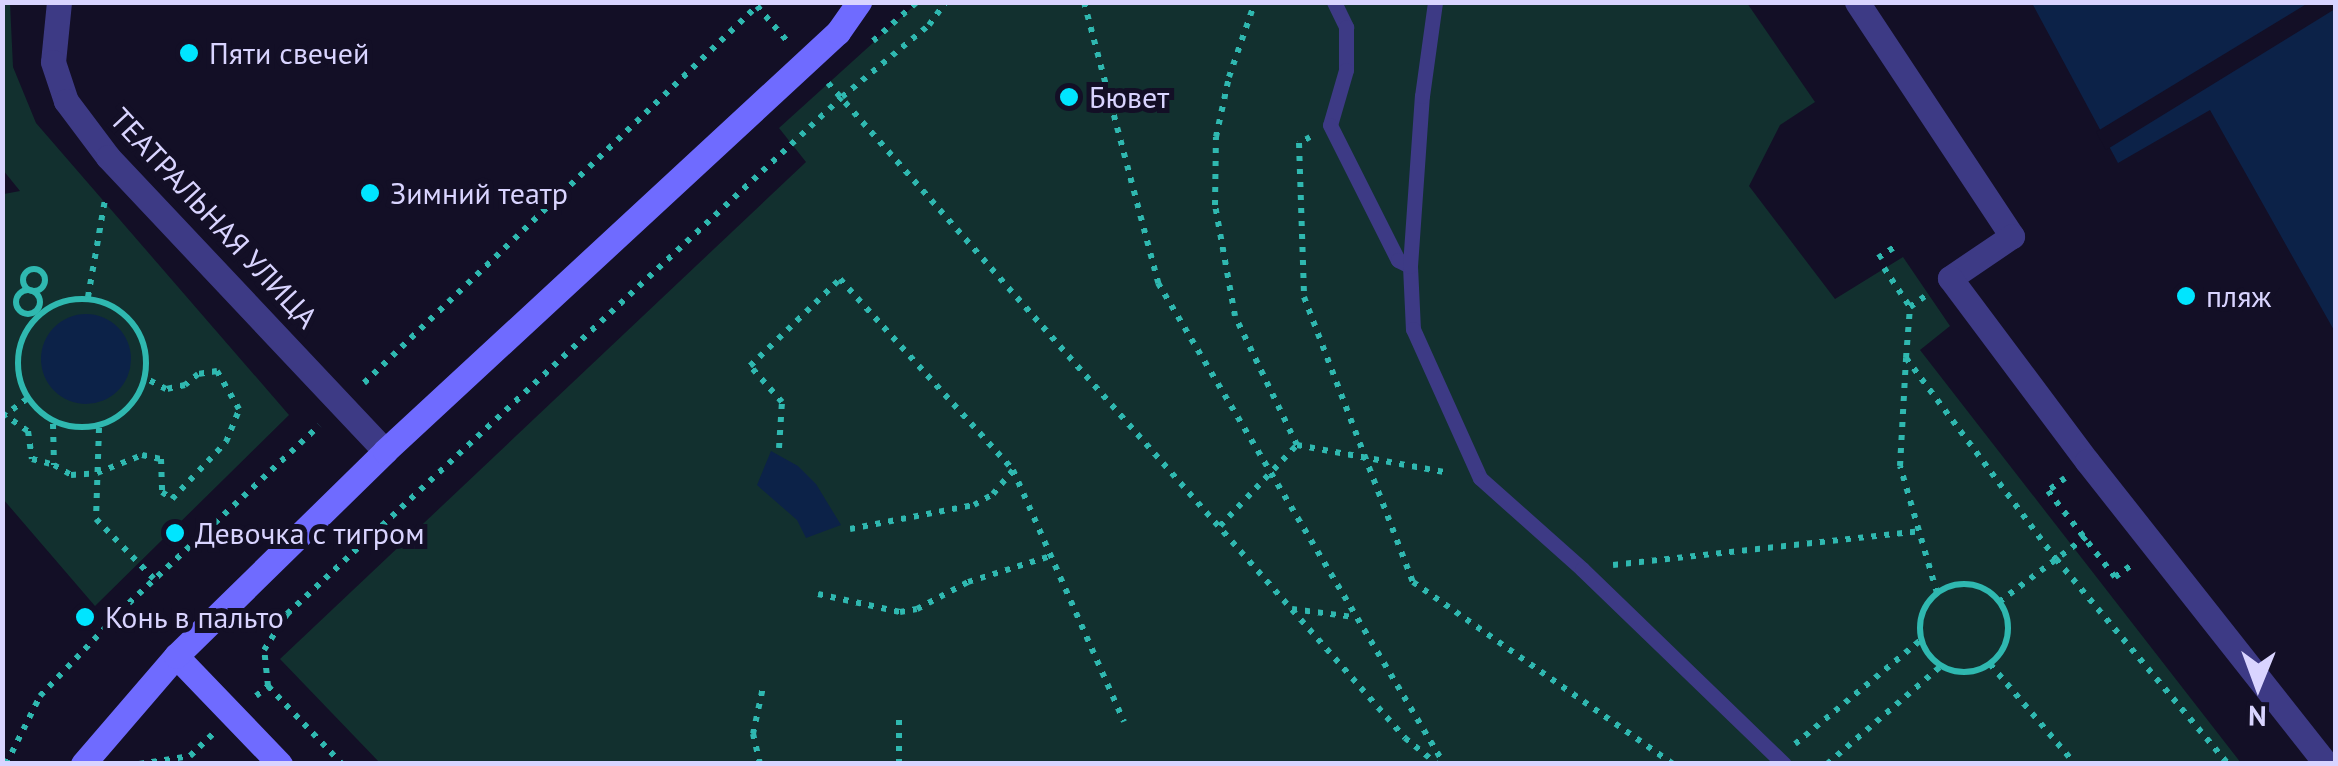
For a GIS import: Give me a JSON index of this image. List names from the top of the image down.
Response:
{
  "streets": {
    "street": ["ТЕАТРАЛЬНАЯ УЛИЦА"]
  },
  "places": [
    "Пяти свечей",
    "Бювет",
    "Зимний театр",
    "пляж",
    "Девочка с тигром",
    "Конь в пальто"
  ],
  "north": "bottom"
}
